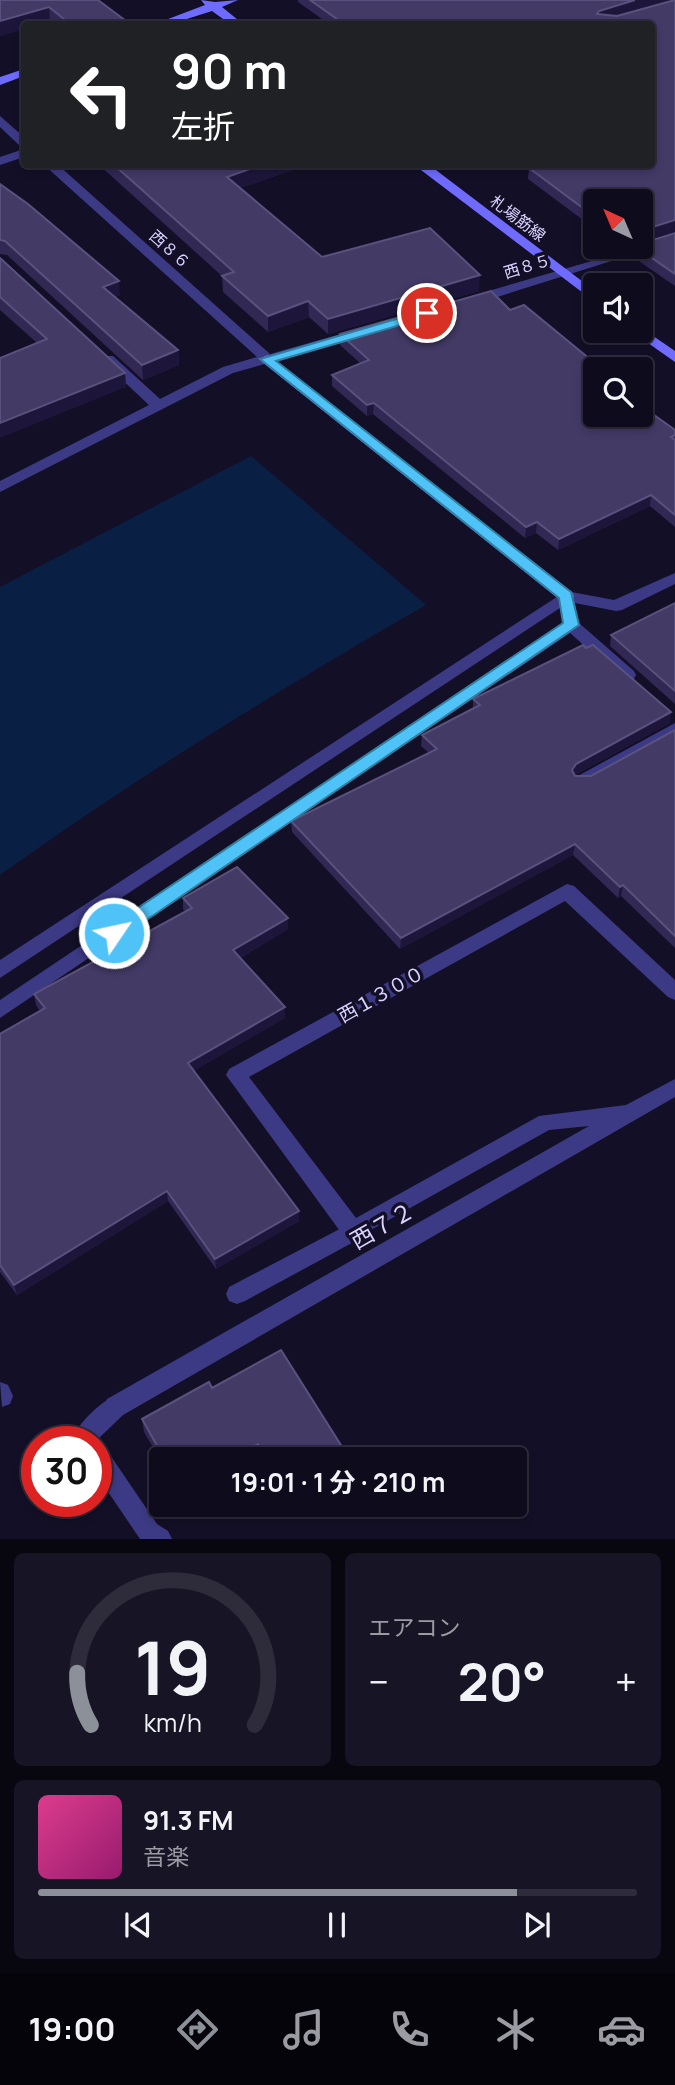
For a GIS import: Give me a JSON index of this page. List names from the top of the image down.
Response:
{
  "streets": {
    "street": [
      "札場筋線",
      "西８６",
      "西８５",
      "西１３００",
      "西７２"
    ]
  },
  "crossings": [
    ["札場筋線", "西８５"]
  ],
  "north": "top left",
  "page": {
    "turn": ["90 m", "左折"],
    "limit": "30",
    "trip": "19:01 · 1 分 · 210 m",
    "tile": "エアコン",
    "heat": ["−", "20°", "+"],
    "song": ["91.3 FM", "音楽"],
    "tabs": "19:00",
    "gauge": ["19", "km/h"]
  }
}
